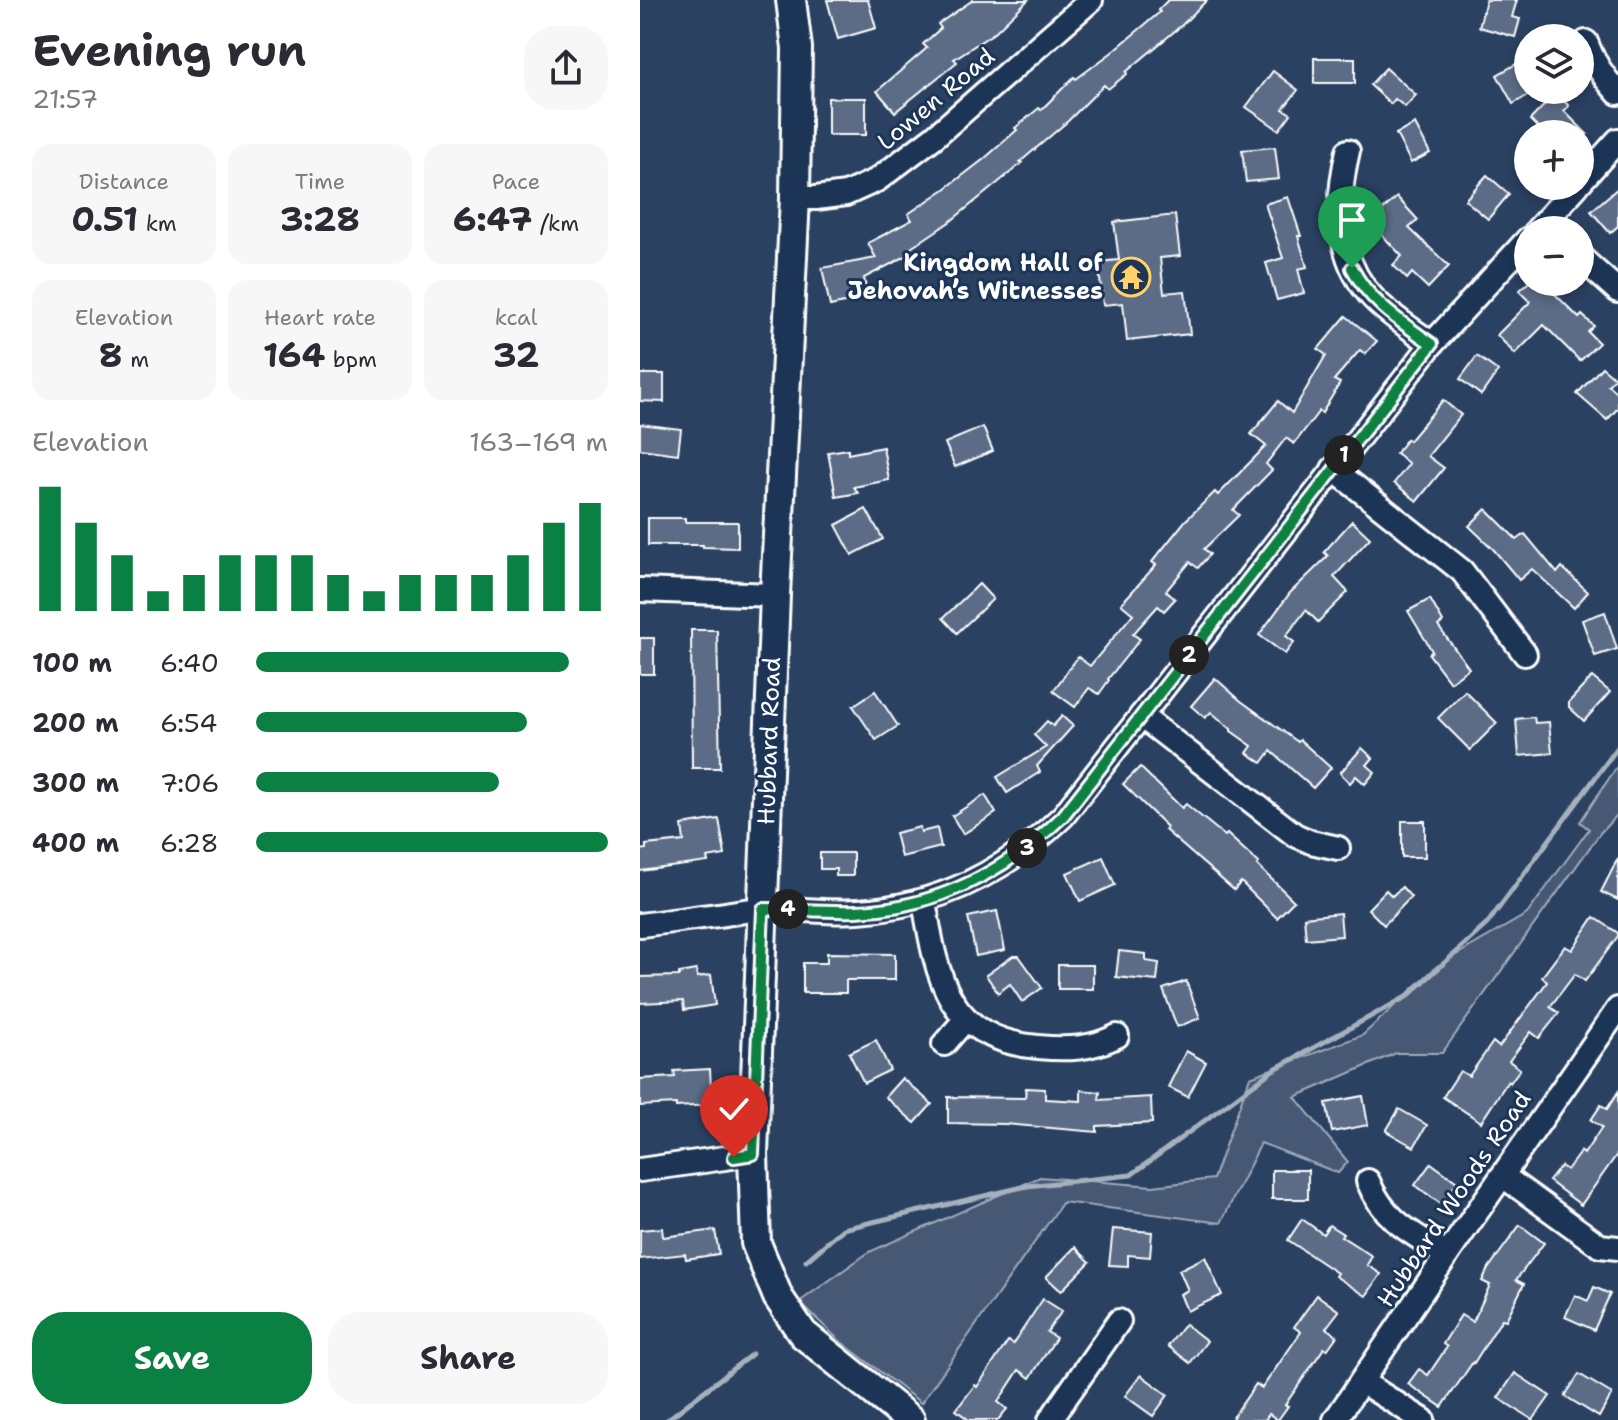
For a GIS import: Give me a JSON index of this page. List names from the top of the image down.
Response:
{
  "streets": {
    "main road": ["Hubbard Road"],
    "street": ["Lowen Road", "Hubbard Woods Road"]
  },
  "crossings": [
    ["Lowen Road", "Hubbard Road"]
  ],
  "places": {
    "temple": ["Kingdom Hall of Jehovah’s Witnesses"]
  },
  "page": {
    "heading": ["Evening run", "21:57"],
    "map_buttons": ["+", "−"],
    "stats": [
      ["Distance", "0.51 km"],
      ["Time", "3:28"],
      ["Pace", "6:47 /km"],
      ["Elevation", "8 m"],
      ["Heart rate", "164 bpm"],
      ["kcal", "32"]
    ],
    "chart": ["Elevation", "163–169 m"],
    "pins": [
      "1",
      "2",
      "3",
      "4"
    ],
    "list": [
      {
        "name": "100 m",
        "note": "6:40"
      },
      {
        "name": "200 m",
        "note": "6:54"
      },
      {
        "name": "300 m",
        "note": "7:06"
      },
      {
        "name": "400 m",
        "note": "6:28"
      }
    ],
    "buttons": ["Save", "Share"]
  }
}
